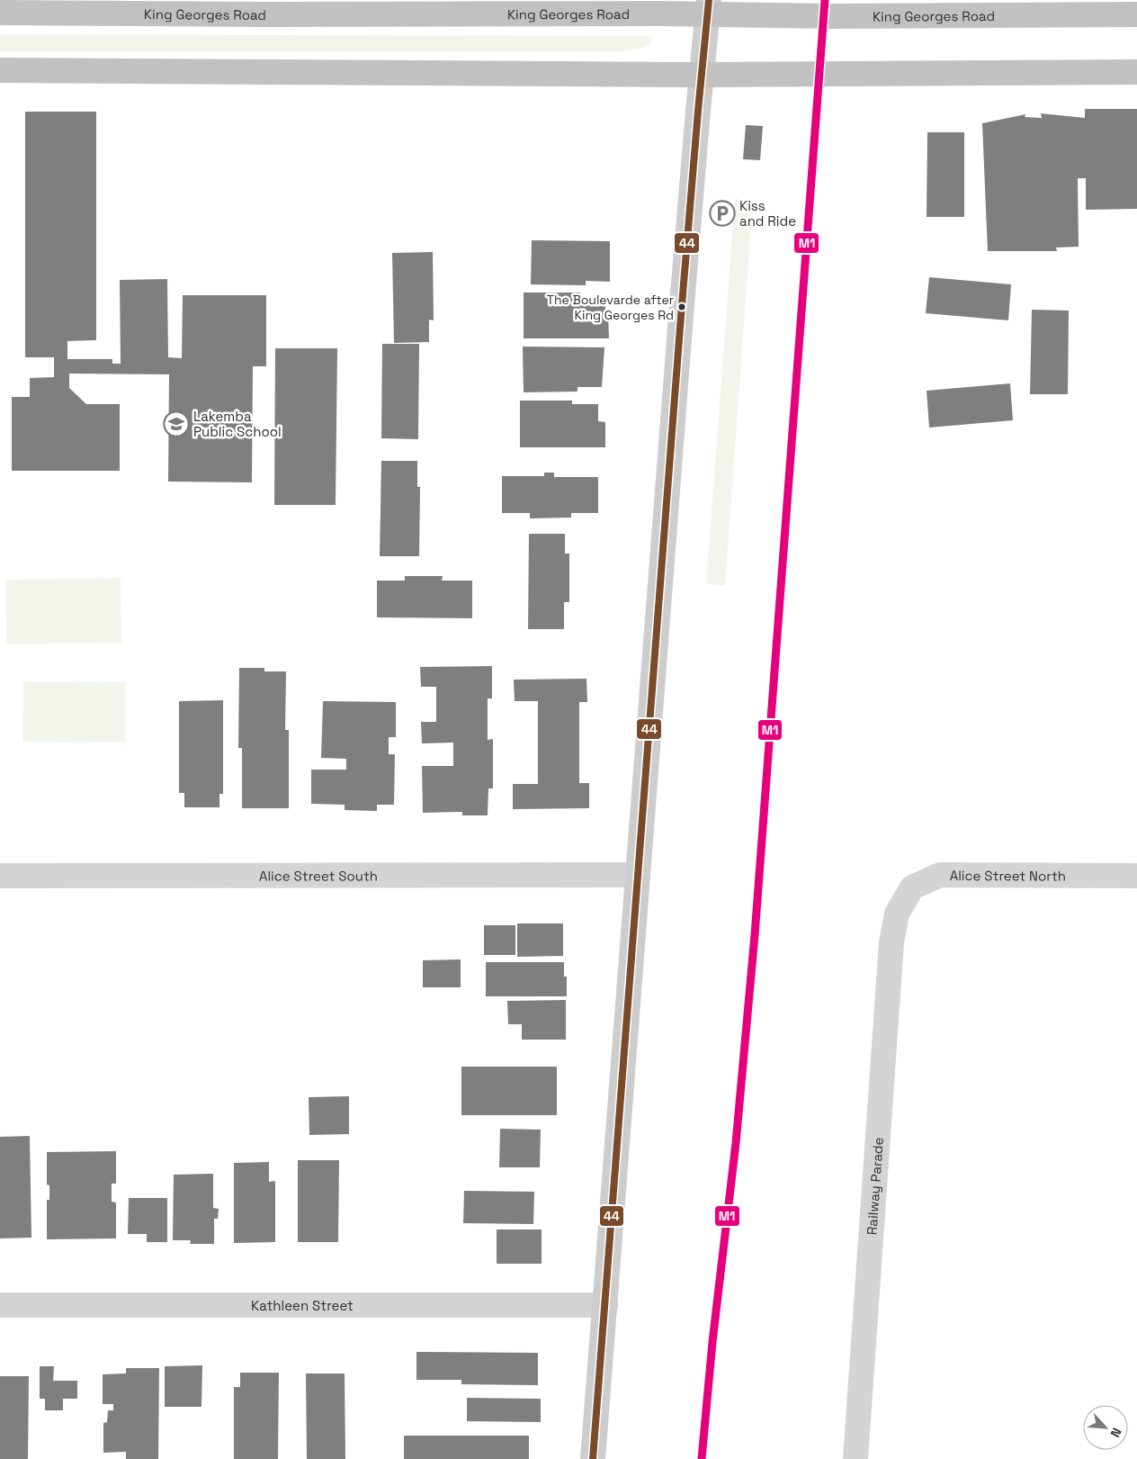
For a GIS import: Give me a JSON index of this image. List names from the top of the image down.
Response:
{
  "streets": {
    "highway": ["King Georges Road"],
    "street": [
      "Alice Street South",
      "Alice Street North",
      "Railway Parade",
      "Kathleen Street"
    ]
  },
  "crossings": [
    ["Alice Street North", "Railway Parade"]
  ],
  "places": {
    "parking": ["Kiss and Ride"],
    "other": ["The Boulevarde after King Georges Rd"],
    "school or university": ["Lakemba Public School"]
  },
  "lines": ["transit line M1", "transit line 44"],
  "north": "bottom right"
}
